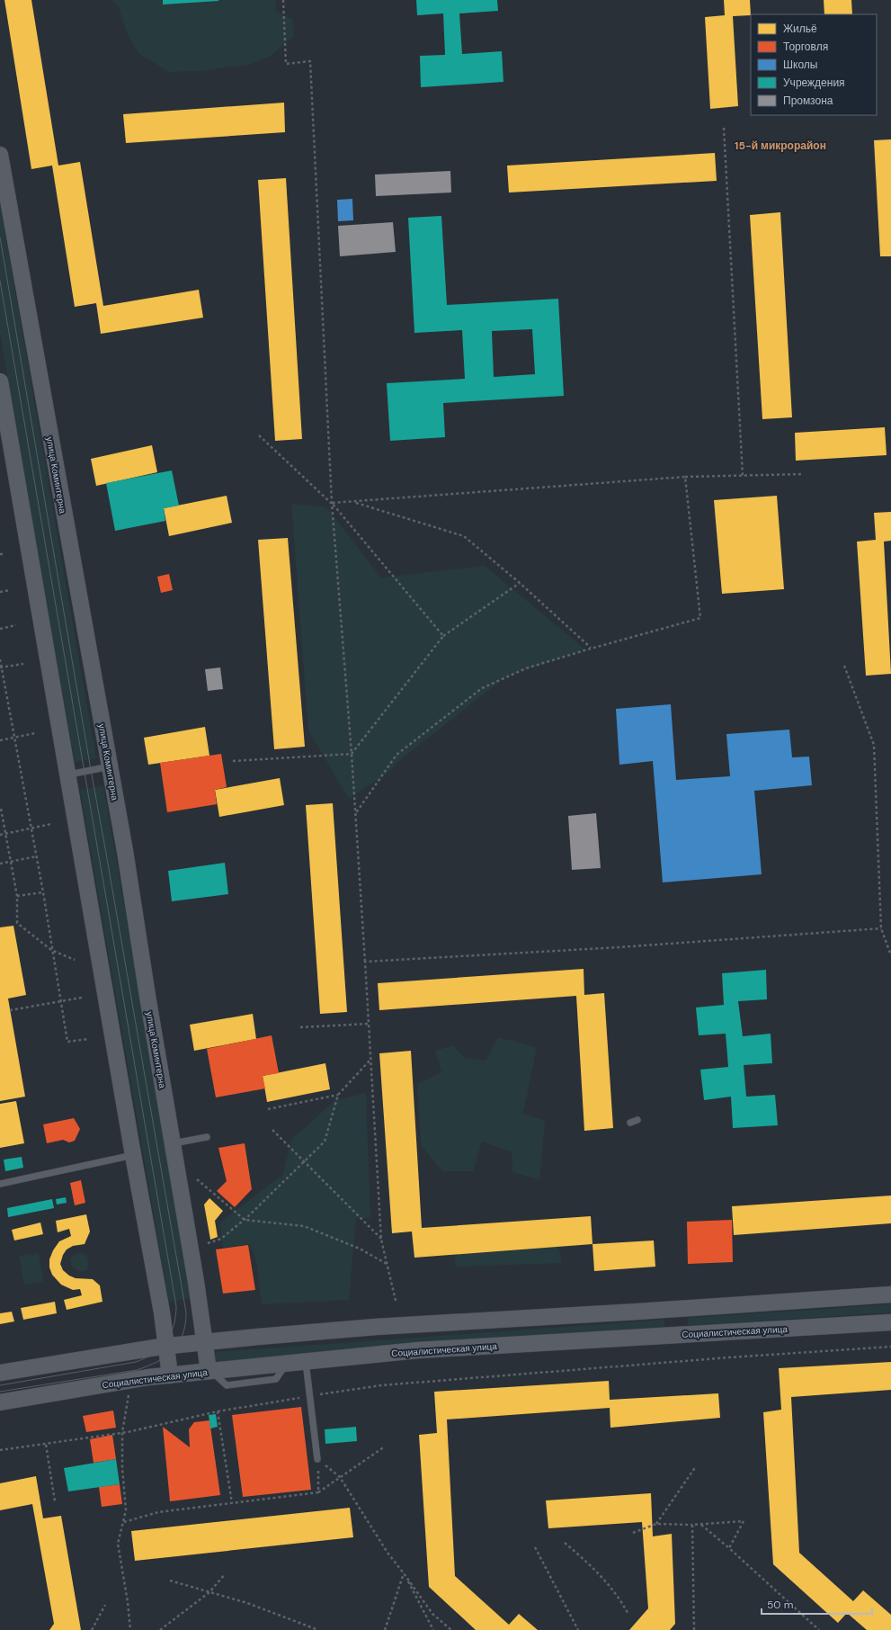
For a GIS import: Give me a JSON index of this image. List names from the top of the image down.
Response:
{
  "streets": {
    "street": ["улица Коминтерна", "Социалистическая улица"]
  },
  "crossings": [
    ["улица Коминтерна", "Социалистическая улица"]
  ],
  "districts": ["15-й микрорайон"],
  "legend": [
    "Жильё",
    "Торговля",
    "Школы",
    "Учреждения",
    "Промзона"
  ],
  "scale_bar": "50 m"
}
